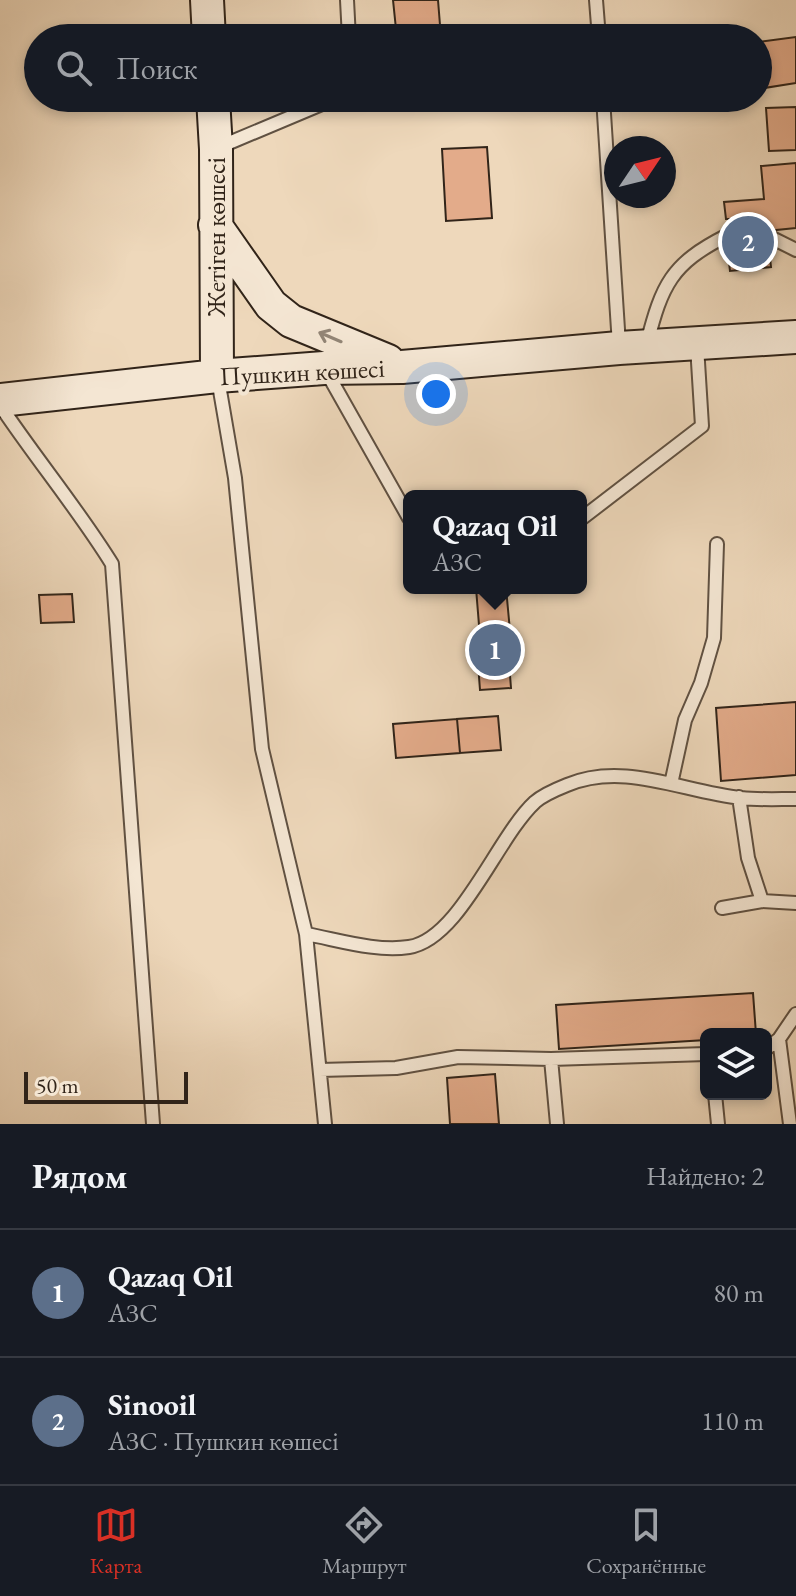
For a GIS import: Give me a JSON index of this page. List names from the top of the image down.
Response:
{
  "streets": {
    "main road": ["Жетіген көшесі", "Пушкин көшесі"]
  },
  "crossings": [
    ["Жетіген көшесі", "Пушкин көшесі"]
  ],
  "scale_bar": "50 m",
  "north": "top right",
  "page": {
    "search": "Поиск",
    "pins": ["2", "1"],
    "popup": ["Qazaq Oil", "АЗС"],
    "scale": "50 m",
    "heading": ["Рядом", "Найдено: 2"],
    "list": [
      {
        "mark": "1",
        "name": "Qazaq Oil",
        "note": "АЗС",
        "value": "80 m"
      },
      {
        "mark": "2",
        "name": "Sinooil",
        "note": "АЗС · Пушкин көшесі",
        "value": "110 m"
      }
    ],
    "nav": ["Карта", "Маршрут", "Сохранённые"]
  }
}
